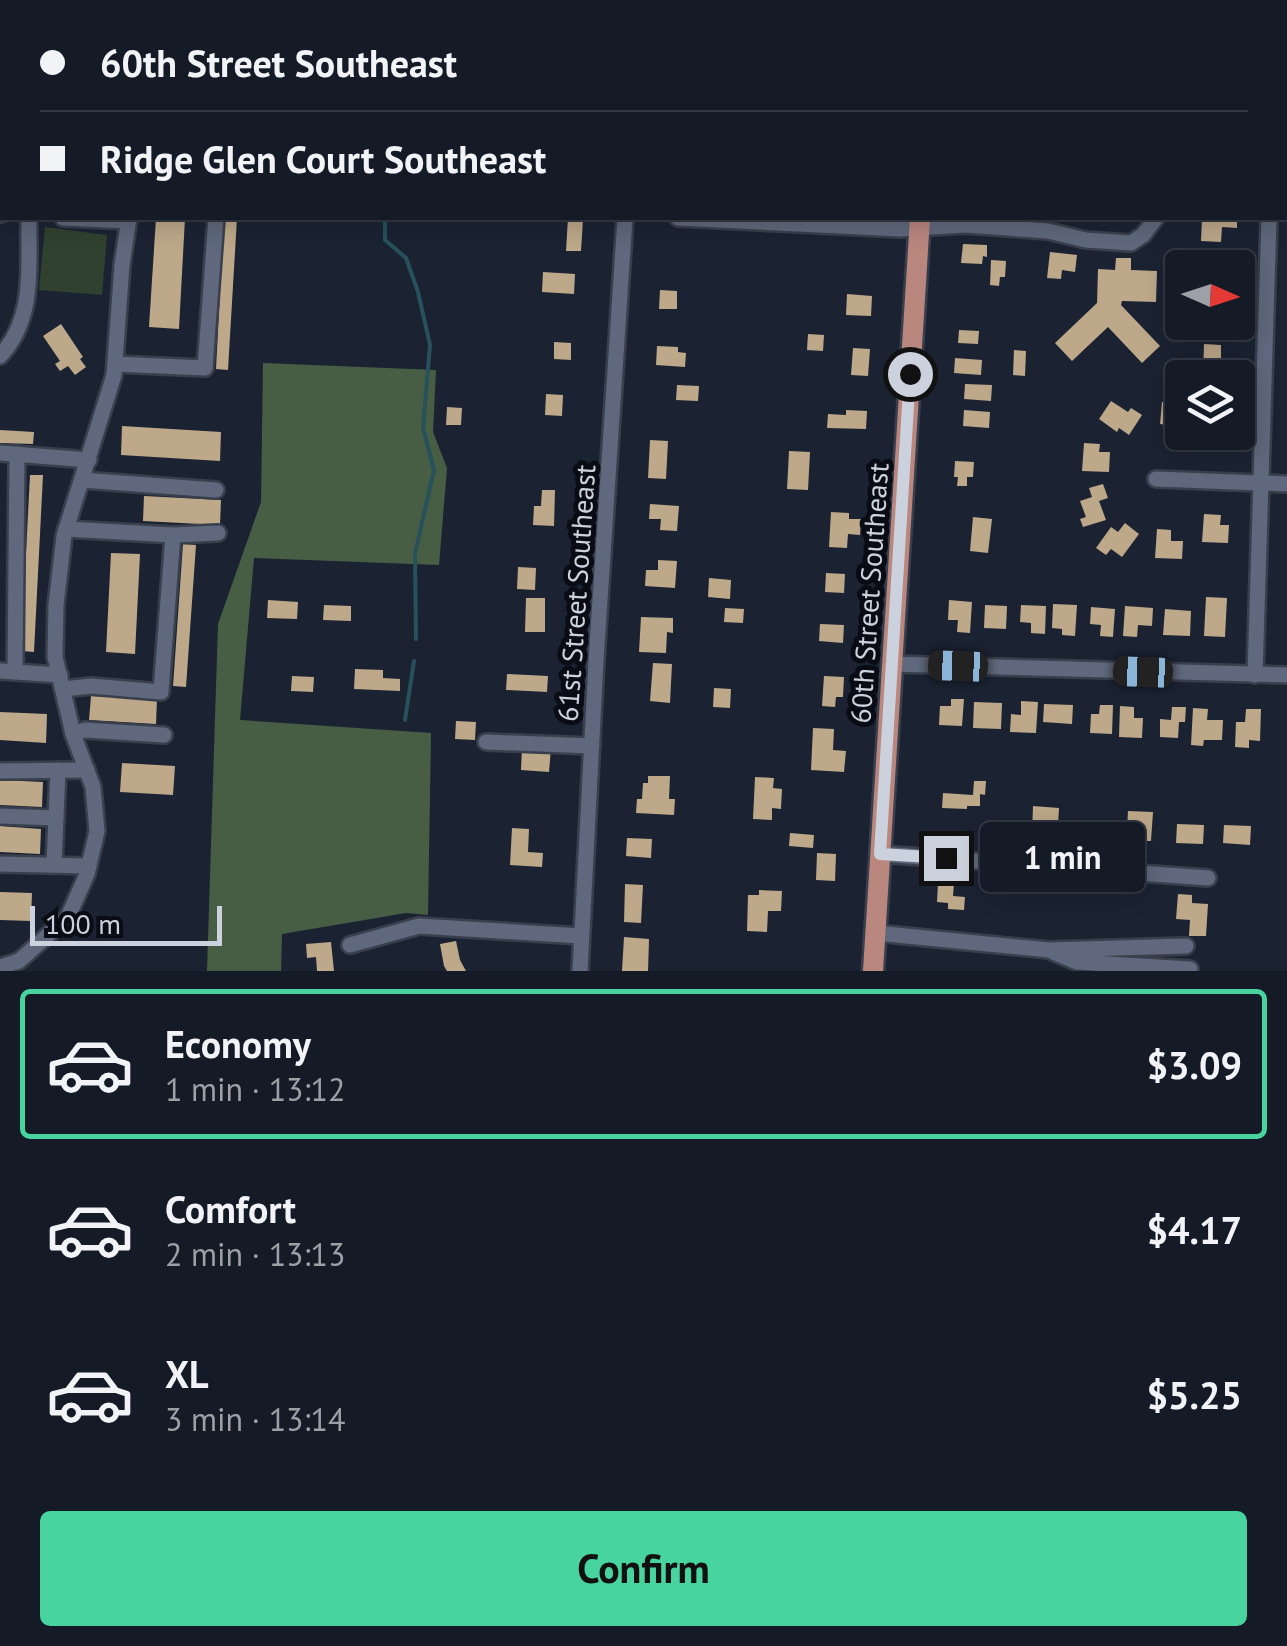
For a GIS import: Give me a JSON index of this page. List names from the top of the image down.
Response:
{
  "streets": {
    "main road": ["60th Street Southeast"],
    "street": ["61st Street Southeast"]
  },
  "scale_bar": "100 m",
  "north": "right",
  "page": {
    "banner": ["60th Street Southeast", "Ridge Glen Court Southeast"],
    "bubble": "1 min",
    "scale": "100 m",
    "list": [
      {
        "name": "Economy",
        "note": "1 min · 13:12",
        "value": "$3.09"
      },
      {
        "name": "Comfort",
        "note": "2 min · 13:13",
        "value": "$4.17"
      },
      {
        "name": "XL",
        "note": "3 min · 13:14",
        "value": "$5.25"
      }
    ],
    "buttons": "Confirm"
  }
}
